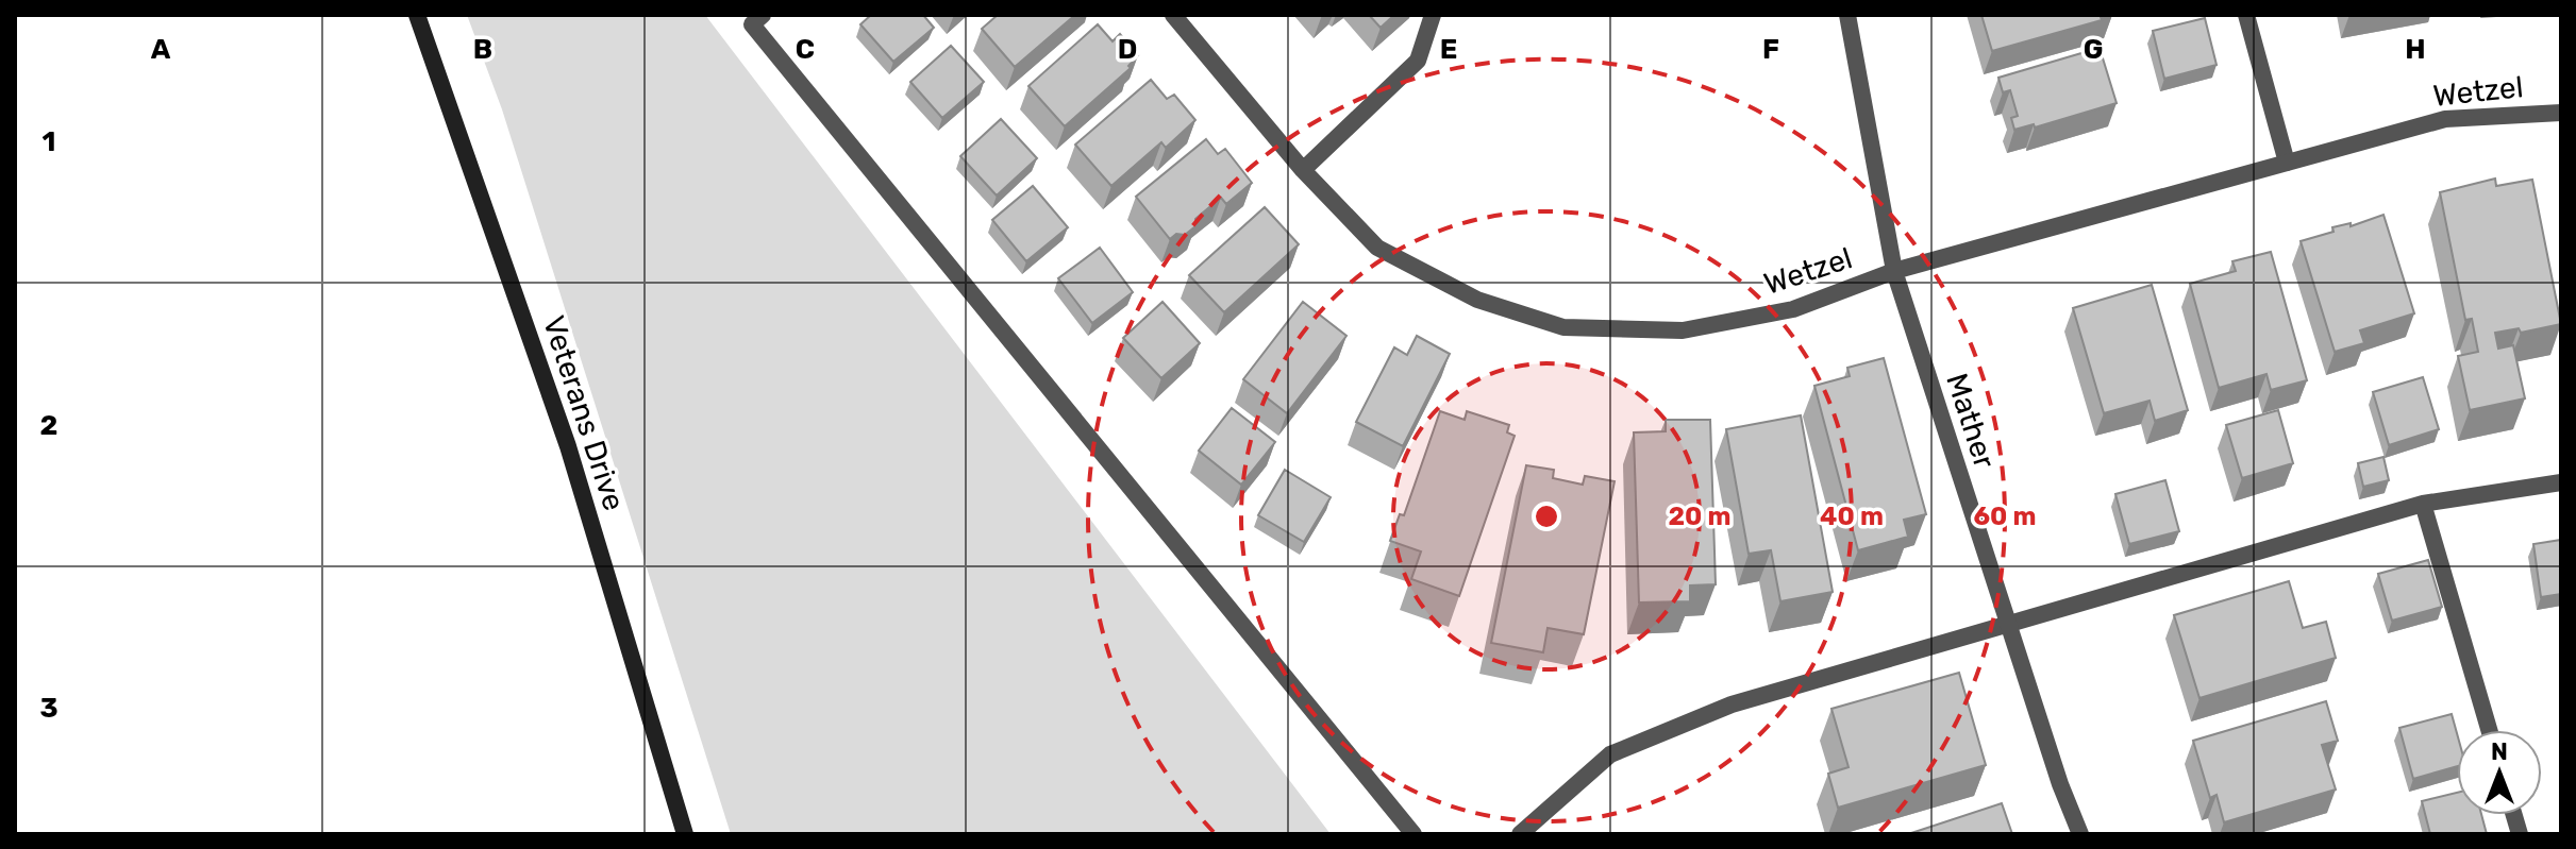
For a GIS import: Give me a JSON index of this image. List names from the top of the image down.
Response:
{
  "streets": {
    "main road": ["Veterans Drive"],
    "street": ["Wetzel", "Mather"]
  },
  "crossings": [
    ["Wetzel", "Mather"]
  ],
  "north": "top",
  "grid": {
    "columns": [
      "A",
      "B",
      "C",
      "D",
      "E",
      "F",
      "G",
      "H"
    ],
    "rows": ["1", "2", "3"]
  },
  "rings": ["20 m", "40 m", "60 m"]
}
